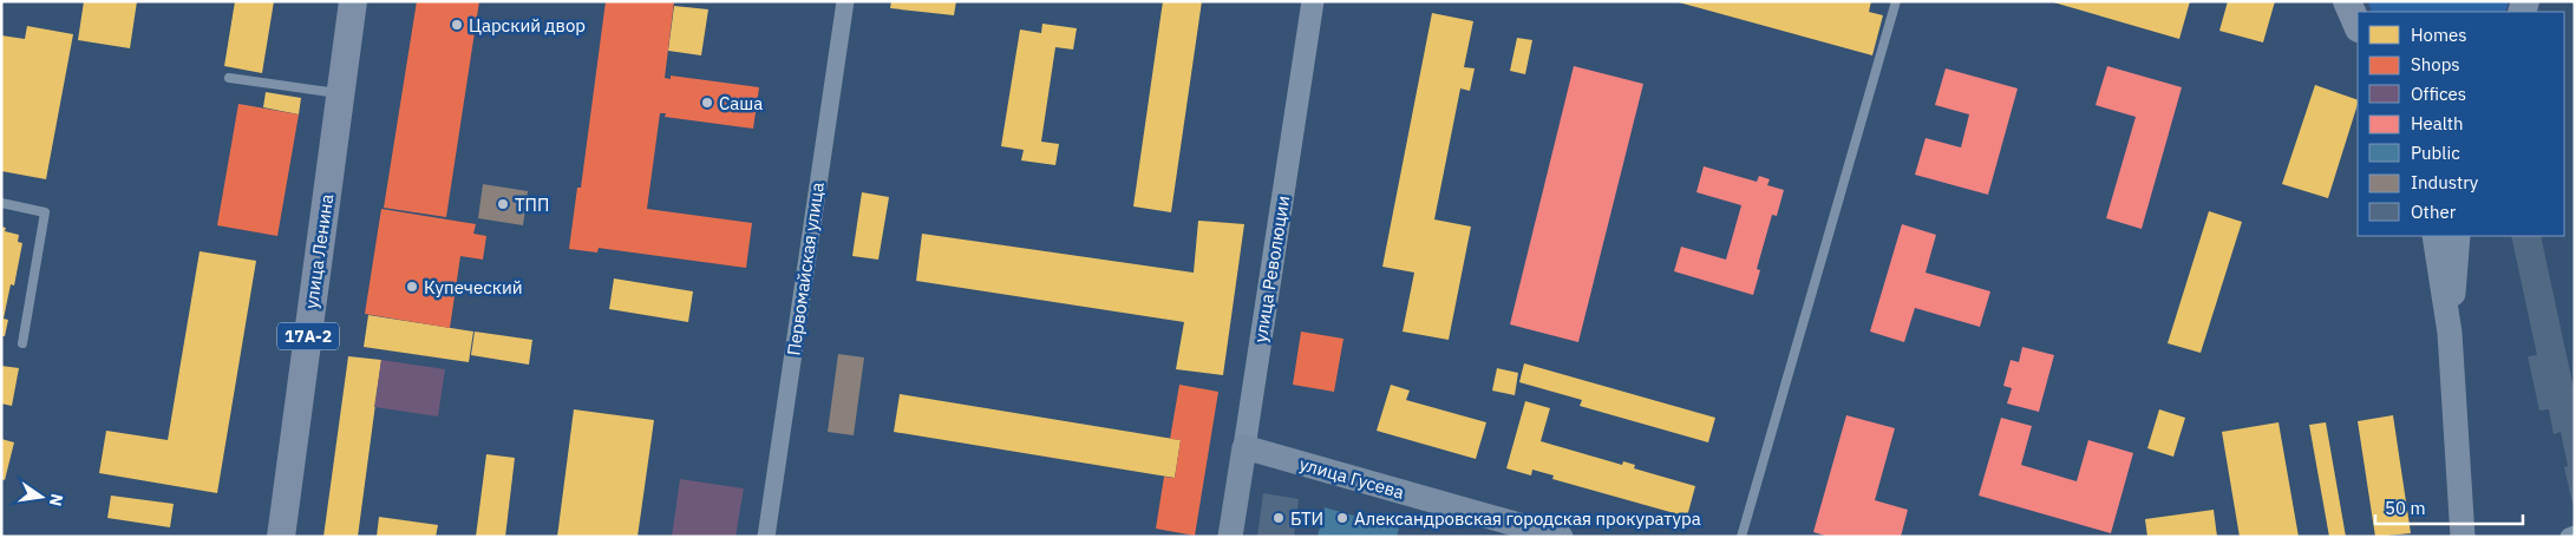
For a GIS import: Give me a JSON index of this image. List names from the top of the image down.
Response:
{
  "streets": {
    "main road": [
      "улица Ленина",
      "улица Революции",
      "17А-2",
      "улица Гусева"
    ],
    "street": ["Первомайская улица"]
  },
  "crossings": [
    ["улица Революции", "улица Гусева"]
  ],
  "places": [
    "Царский двор",
    "Саша",
    "ТПП",
    "Купеческий",
    "БТИ",
    "Александровская городская прокуратура"
  ],
  "legend": [
    "Homes",
    "Shops",
    "Offices",
    "Health",
    "Public",
    "Industry",
    "Other"
  ],
  "scale_bar": "50 m",
  "north": "right"
}
